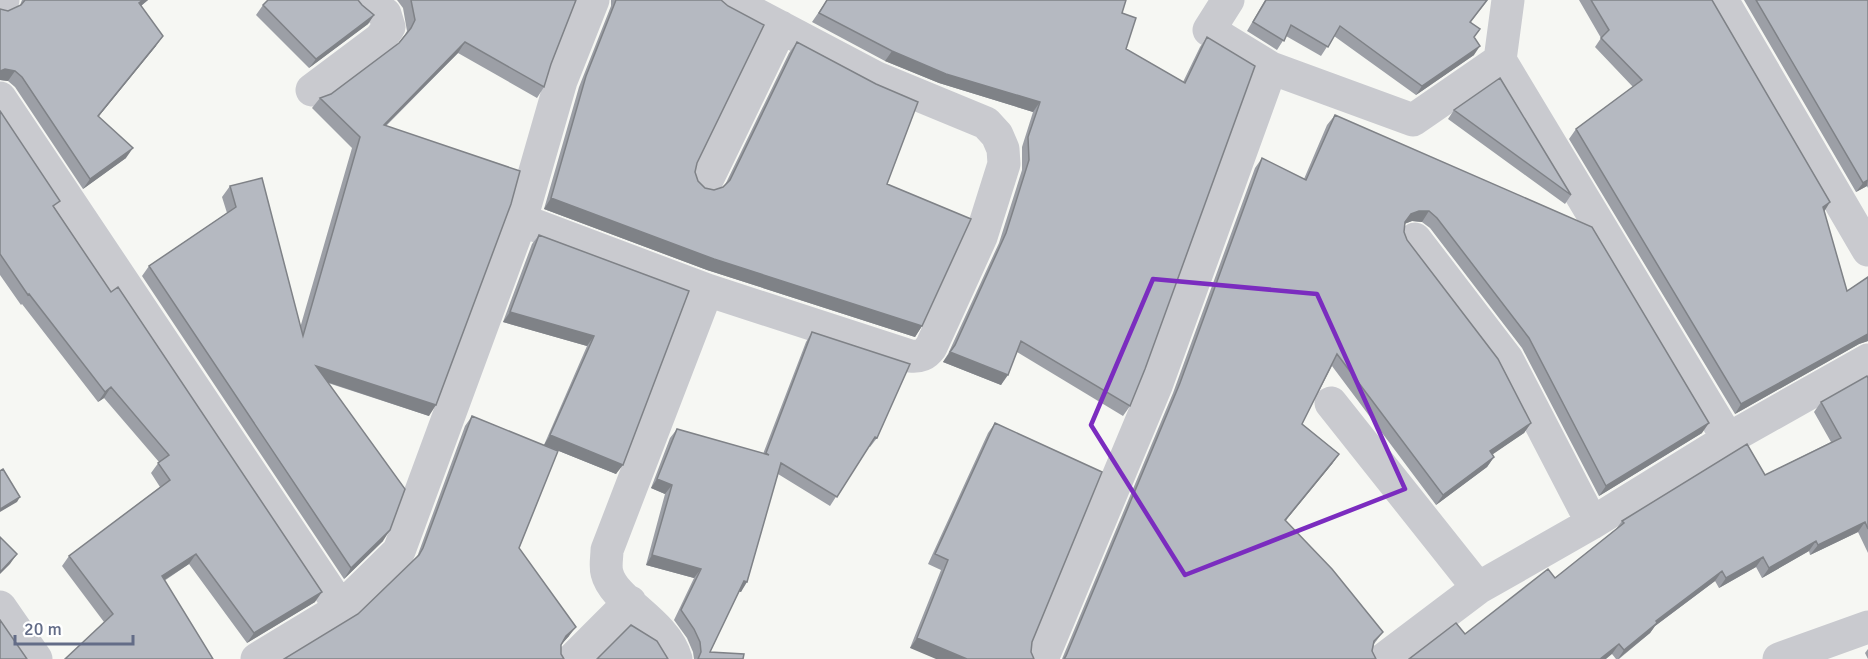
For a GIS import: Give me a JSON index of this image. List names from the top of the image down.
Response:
{
  "scale_bar": "20 m"
}
